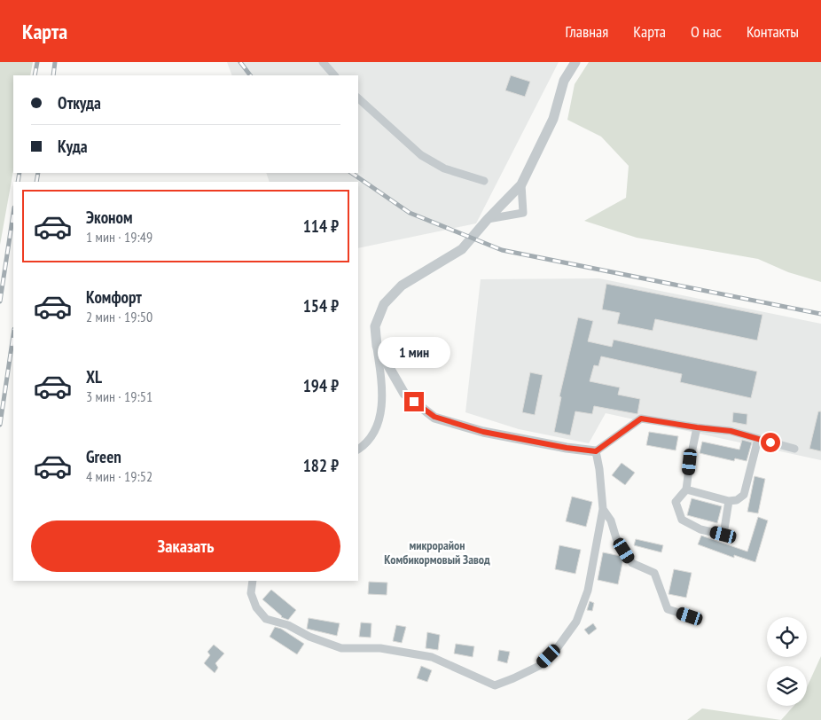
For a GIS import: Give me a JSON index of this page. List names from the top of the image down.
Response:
{
  "districts": ["микрорайон Комбикормовый Завод"],
  "page": {
    "header": "Карта",
    "nav": [
      "Главная",
      "Карта",
      "О нас",
      "Контакты"
    ],
    "banner": ["Откуда", "Куда"],
    "list": [
      {
        "name": "Эконом",
        "note": "1 мин · 19:49",
        "value": "114 ₽"
      },
      {
        "name": "Комфорт",
        "note": "2 мин · 19:50",
        "value": "154 ₽"
      },
      {
        "name": "XL",
        "note": "3 мин · 19:51",
        "value": "194 ₽"
      },
      {
        "name": "Green",
        "note": "4 мин · 19:52",
        "value": "182 ₽"
      }
    ],
    "bubble": "1 мин",
    "buttons": "Заказать"
  }
}
